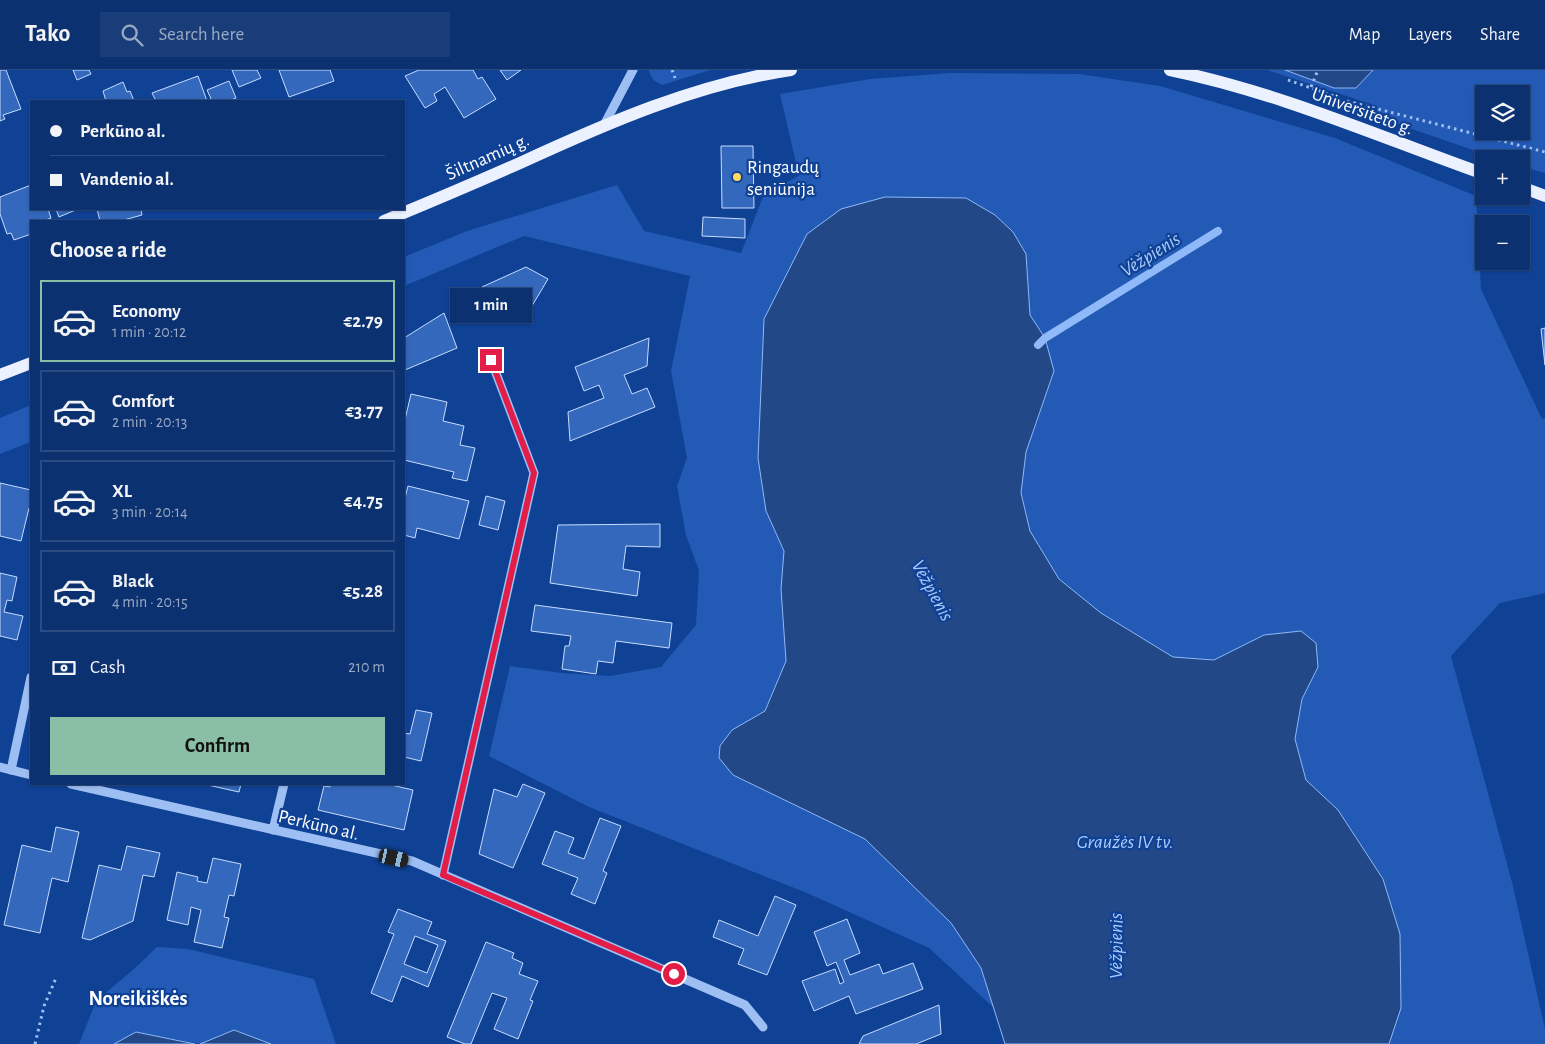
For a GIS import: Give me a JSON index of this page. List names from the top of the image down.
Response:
{
  "streets": {
    "main road": ["Universiteto g.", "Šiltnamių g."],
    "street": ["Perkūno al."]
  },
  "districts": ["Noreikiškės"],
  "water": ["Vėžpienis", "Graužės IV tv."],
  "places": ["Ringaudų seniūnija"],
  "page": {
    "header": "Tako",
    "search": "Search here",
    "nav": ["Map", "Layers", "Share"],
    "map_buttons": ["+", "−"],
    "banner": ["Perkūno al.", "Vandenio al."],
    "heading": "Choose a ride",
    "list": [
      {
        "name": "Economy",
        "note": "1 min · 20:12",
        "value": "€2.79"
      },
      {
        "name": "Comfort",
        "note": "2 min · 20:13",
        "value": "€3.77"
      },
      {
        "name": "XL",
        "note": "3 min · 20:14",
        "value": "€4.75"
      },
      {
        "name": "Black",
        "note": "4 min · 20:15",
        "value": "€5.28"
      }
    ],
    "bubble": "1 min",
    "pay": ["Cash", "210 m"],
    "buttons": "Confirm"
  }
}
